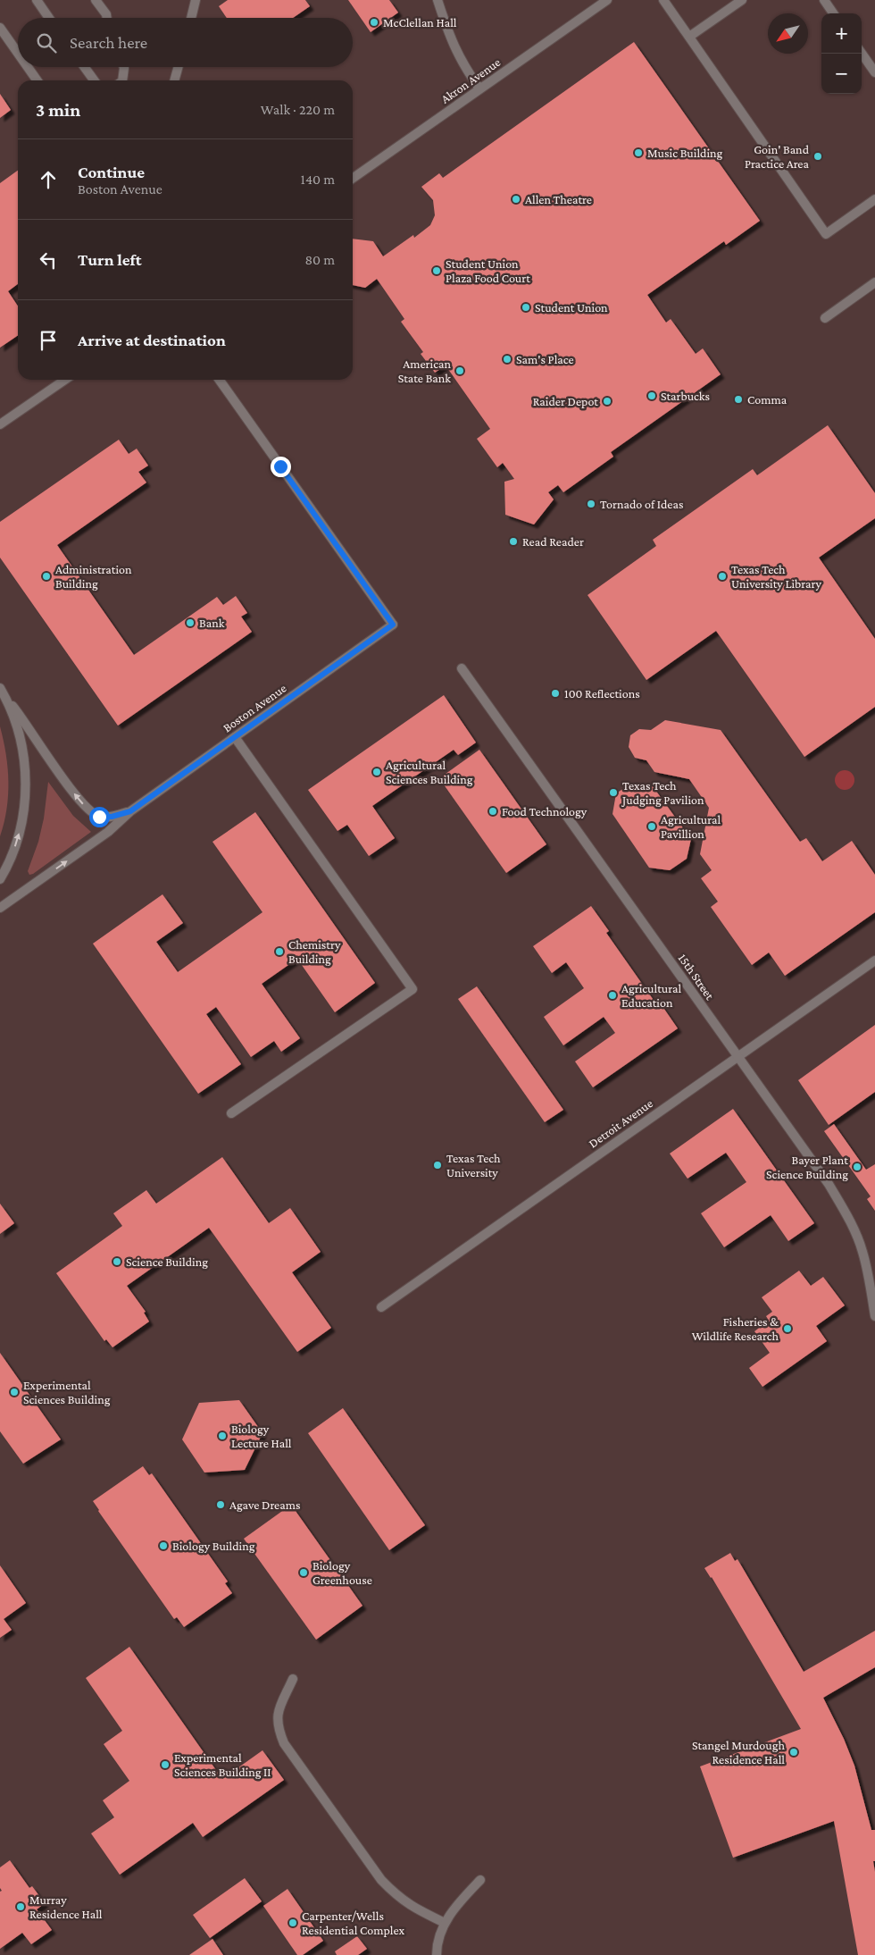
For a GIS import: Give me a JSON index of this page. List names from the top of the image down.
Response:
{
  "streets": {
    "street": [
      "Akron Avenue",
      "Boston Avenue",
      "15th Street",
      "Detroit Avenue"
    ]
  },
  "crossings": [
    ["15th Street", "Detroit Avenue"]
  ],
  "places": [
    "McClellan Hall",
    "Music Building",
    "Goin' Band Practice Area",
    "Allen Theatre",
    "Student Union Plaza Food Court",
    "Student Union",
    "Sam's Place",
    "American State Bank",
    "Starbucks",
    "Comma",
    "Raider Depot",
    "Tornado of Ideas",
    "Read Reader",
    "Administration Building",
    "Texas Tech University Library",
    "Bank",
    "100 Reflections",
    "Agricultural Sciences Building",
    "Texas Tech Judging Pavilion",
    "Food Technology",
    "Agricultural Pavillion",
    "Chemistry Building",
    "Agricultural Education",
    "Texas Tech University",
    "Bayer Plant Science Building",
    "Science Building",
    "Fisheries & Wildlife Research",
    "Experimental Sciences Building",
    "Biology Lecture Hall",
    "Agave Dreams",
    "Biology Building",
    "Biology Greenhouse",
    "Stangel Murdough Residence Hall",
    "Experimental Sciences Building II",
    "Murray Residence Hall",
    "Carpenter/Wells Residential Complex"
  ],
  "north": "bottom left",
  "page": {
    "map_buttons": ["+", "−"],
    "search": "Search here",
    "heading": ["3 min", "Walk · 220 m"],
    "list": [
      ["Continue", "Boston Avenue", "140 m"],
      ["Turn left", "80 m"],
      "Arrive at destination"
    ]
  }
}
